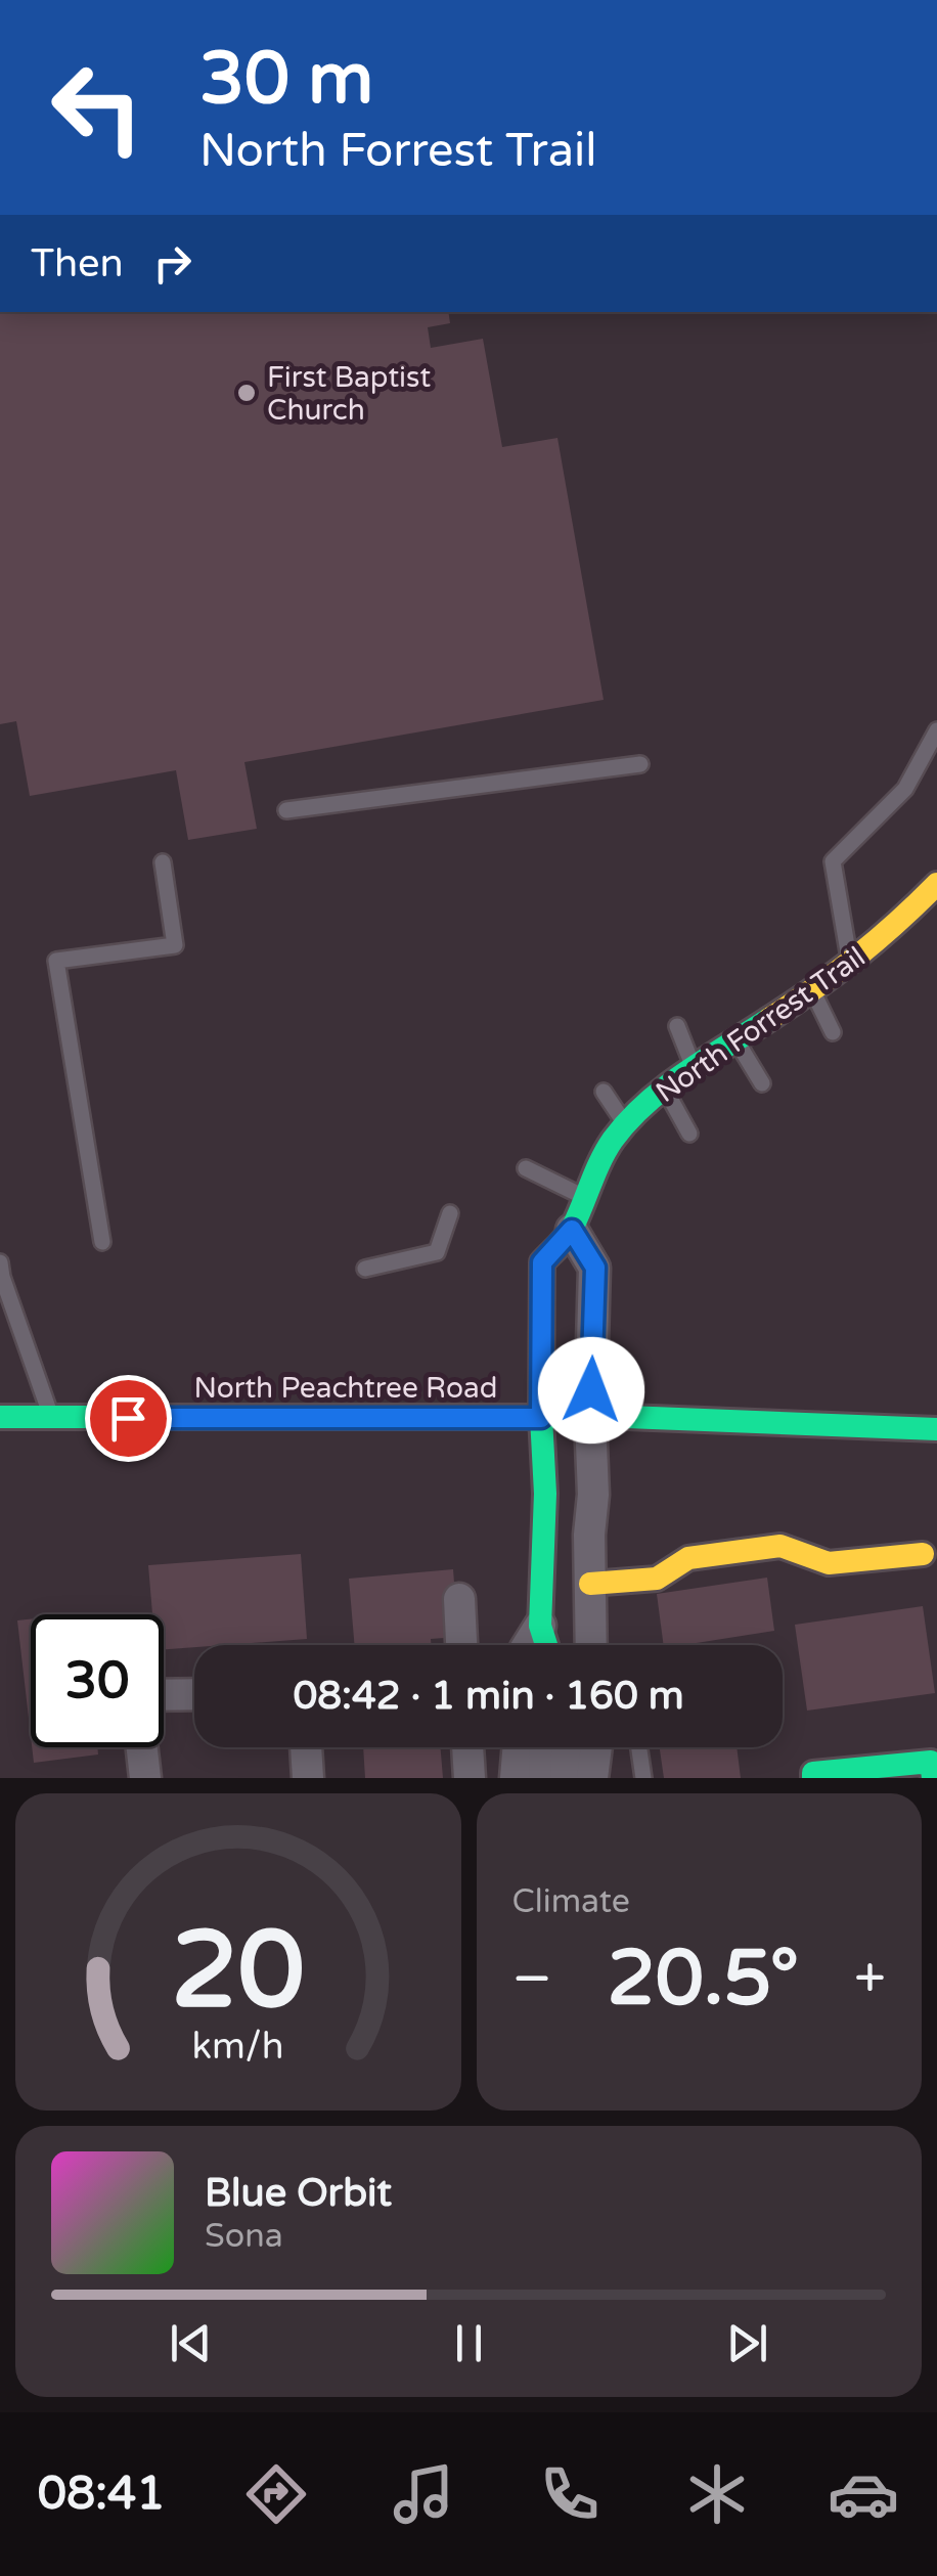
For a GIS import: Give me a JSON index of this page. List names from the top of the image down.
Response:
{
  "streets": {
    "street": ["North Forrest Trail", "North Peachtree Road"]
  },
  "crossings": [
    ["North Forrest Trail", "North Peachtree Road"]
  ],
  "places": ["First Baptist Church"],
  "page": {
    "turn": ["30 m", "North Forrest Trail"],
    "then": "Then",
    "limit": "30",
    "trip": "08:42 · 1 min · 160 m",
    "tile": "Climate",
    "heat": ["−", "20.5°", "+"],
    "song": ["Blue Orbit", "Sona"],
    "tabs": "08:41",
    "gauge": ["20", "km/h"]
  }
}
